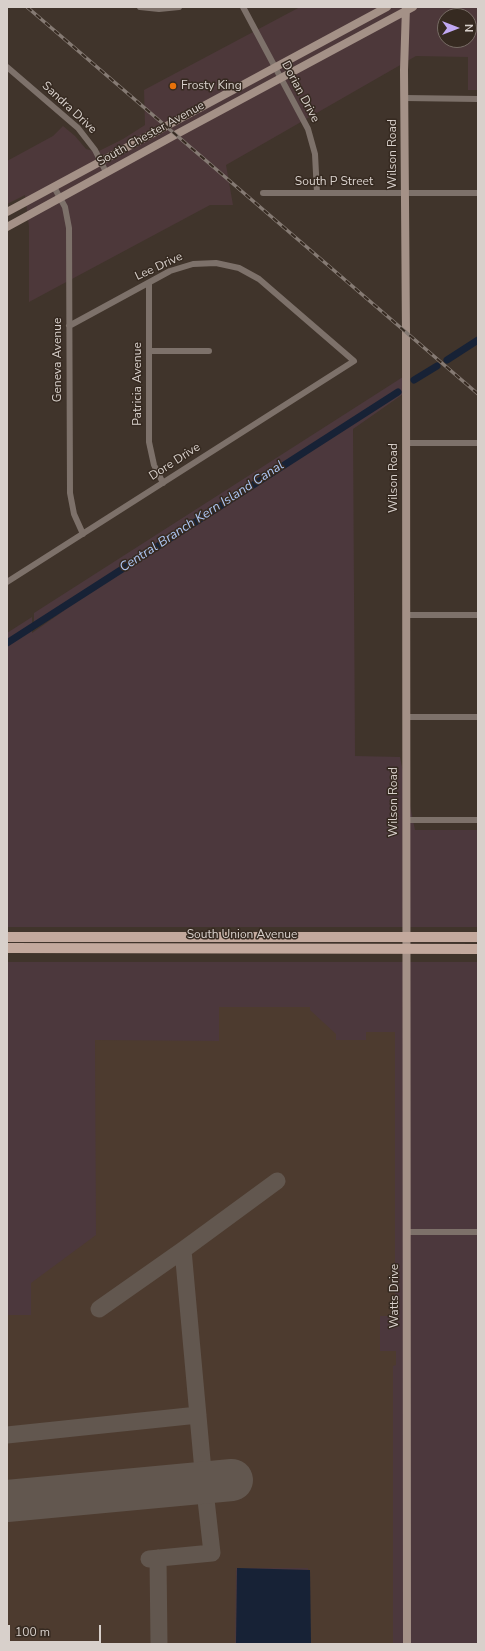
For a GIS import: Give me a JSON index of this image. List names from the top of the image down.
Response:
{
  "streets": {
    "main road": ["South Union Avenue"],
    "street": [
      "Dorian Drive",
      "Sandra Drive",
      "South Chester Avenue",
      "Wilson Road",
      "South P Street",
      "Lee Drive",
      "Geneva Avenue",
      "Patricia Avenue",
      "Dore Drive",
      "Watts Drive"
    ]
  },
  "crossings": [
    ["Dorian Drive", "South Chester Avenue"],
    ["Dorian Drive", "South P Street"],
    ["Sandra Drive", "South Chester Avenue"],
    ["South Chester Avenue", "Wilson Road"],
    ["South Chester Avenue", "Geneva Avenue"],
    ["Wilson Road", "South P Street"],
    ["Wilson Road", "South Union Avenue"],
    ["Wilson Road", "Watts Drive"],
    ["Lee Drive", "Geneva Avenue"],
    ["Lee Drive", "Patricia Avenue"],
    ["Lee Drive", "Dore Drive"],
    ["Geneva Avenue", "Dore Drive"],
    ["Patricia Avenue", "Dore Drive"],
    ["South Union Avenue", "Watts Drive"]
  ],
  "water": ["Central Branch Kern Island Canal"],
  "places": ["Frosty King"],
  "scale_bar": "100 m",
  "north": "right"
}
